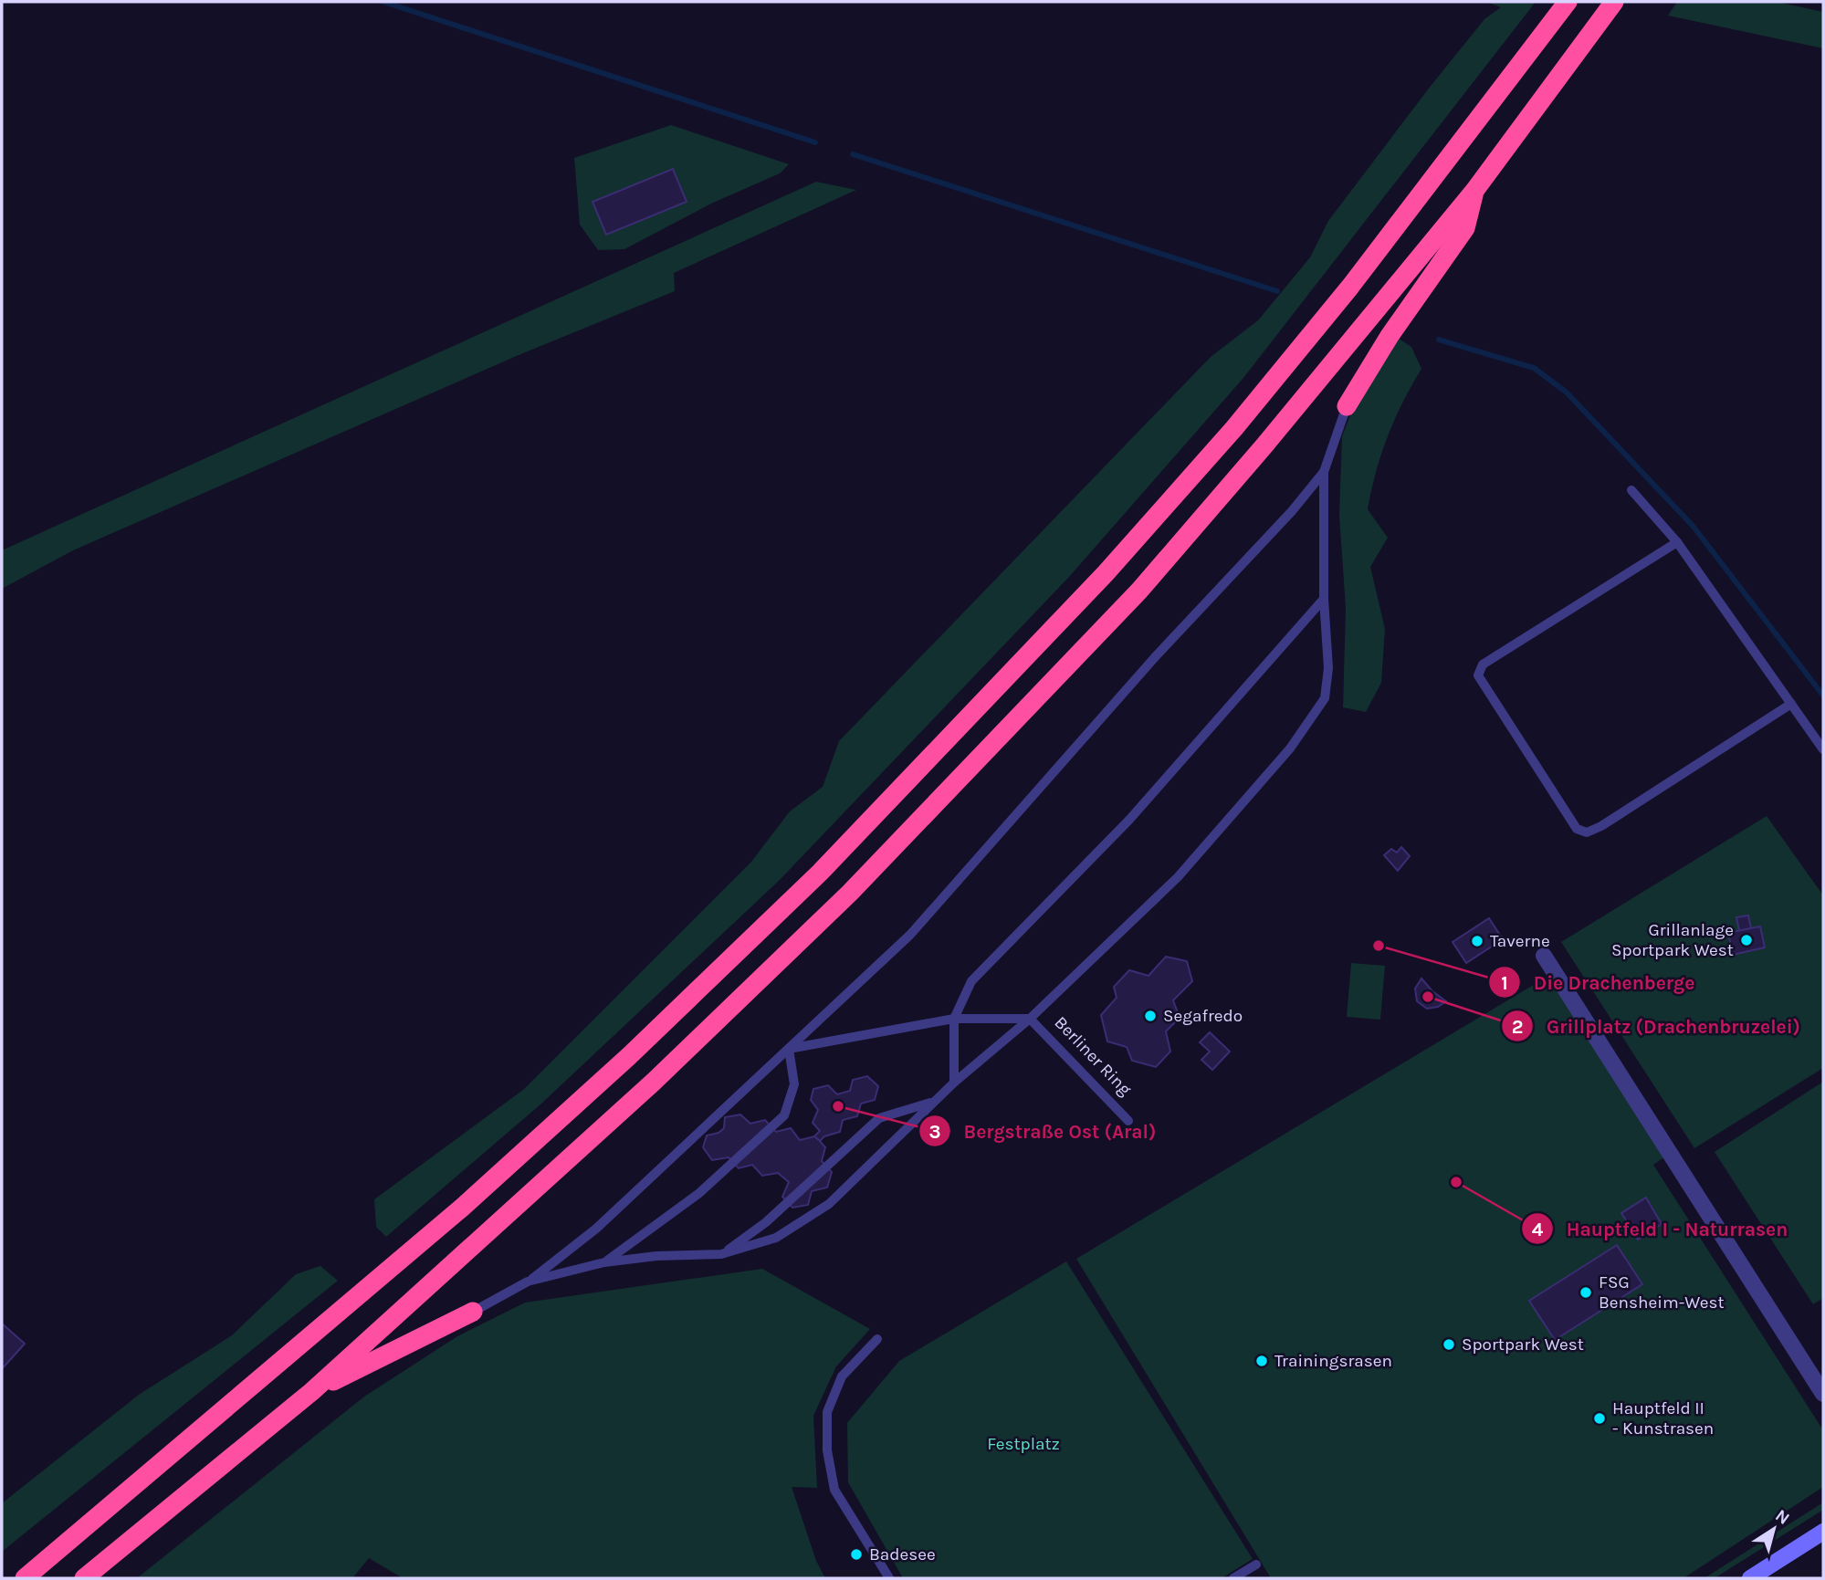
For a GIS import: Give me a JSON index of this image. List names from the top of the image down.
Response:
{
  "streets": {
    "lane": ["Berliner Ring"]
  },
  "parks": ["Festplatz"],
  "places": [
    "Grillanlage Sportpark West",
    "Taverne",
    "Die Drachenberge",
    "Grillplatz (Drachenbruzelei)",
    "Segafredo",
    "Bergstraße Ost (Aral)",
    "Hauptfeld I - Naturrasen",
    "FSG Bensheim-West",
    "Sportpark West",
    "Trainingsrasen",
    "Hauptfeld II - Kunstrasen",
    "Badesee"
  ],
  "north": "top right"
}
